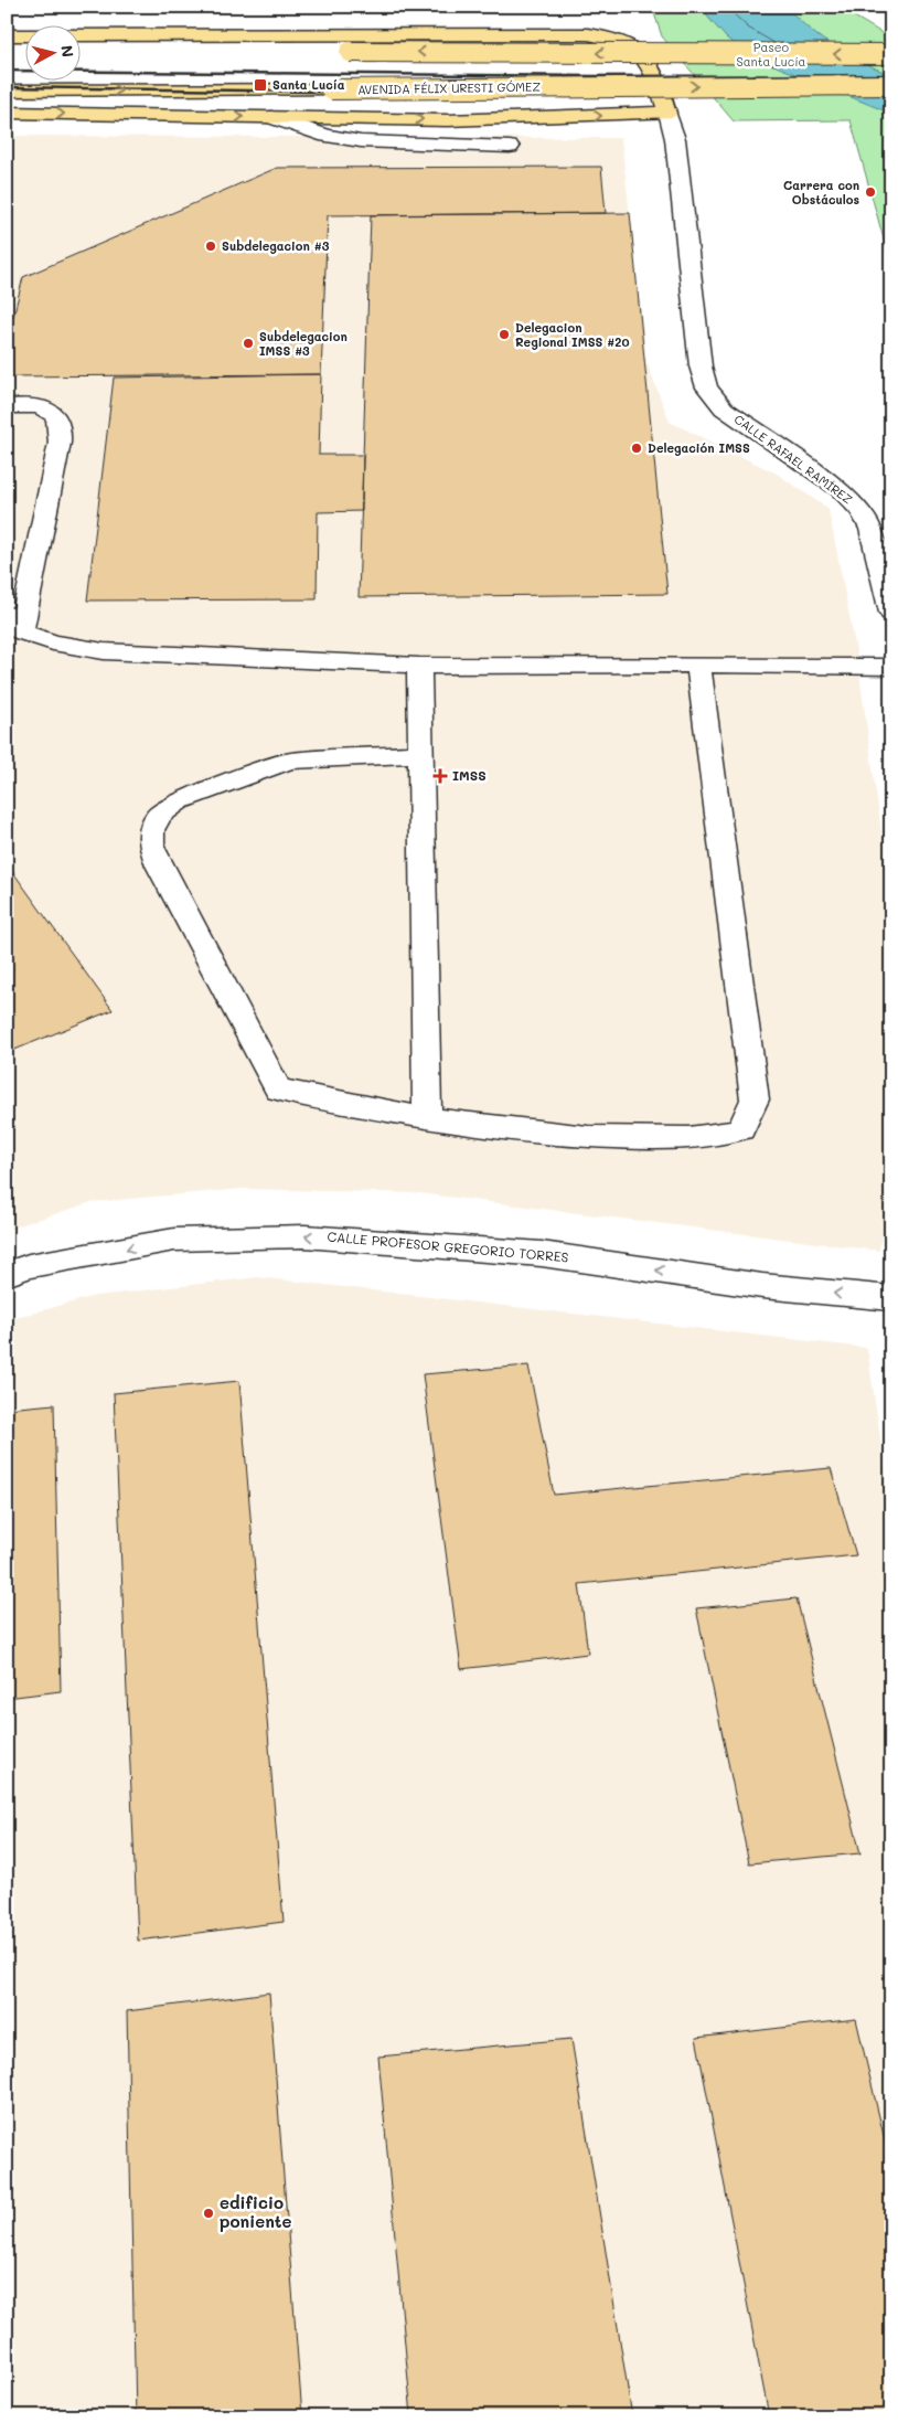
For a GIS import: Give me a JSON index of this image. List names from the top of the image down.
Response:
{
  "streets": {
    "main road": ["AVENIDA FÉLIX URESTI GÓMEZ"],
    "street": ["CALLE RAFAEL RAMÍREZ", "CALLE PROFESOR GREGORIO TORRES"]
  },
  "one_way": ["CALLE PROFESOR GREGORIO TORRES"],
  "parks": ["Paseo Santa Lucía"],
  "places": {
    "transit": ["Santa Lucía"],
    "other": [
      "Carrera con Obstáculos",
      "Subdelegacion #3",
      "Delegacion Regional IMSS #20",
      "Subdelegacion IMSS #3",
      "Delegación IMSS",
      "edificio poniente"
    ],
    "health": ["IMSS"]
  },
  "north": "right"
}
